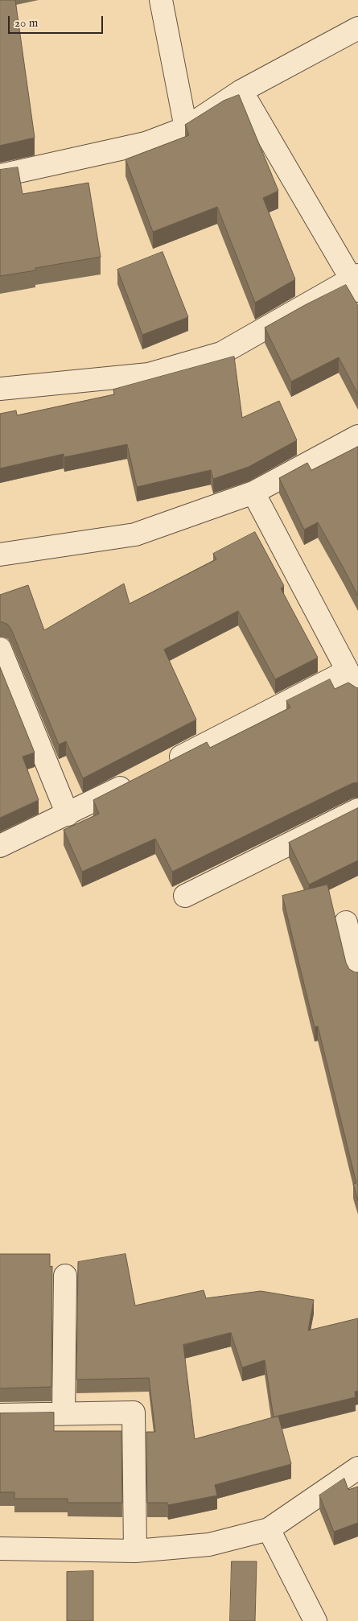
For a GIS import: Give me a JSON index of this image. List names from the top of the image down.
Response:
{
  "scale_bar": "20 m"
}
